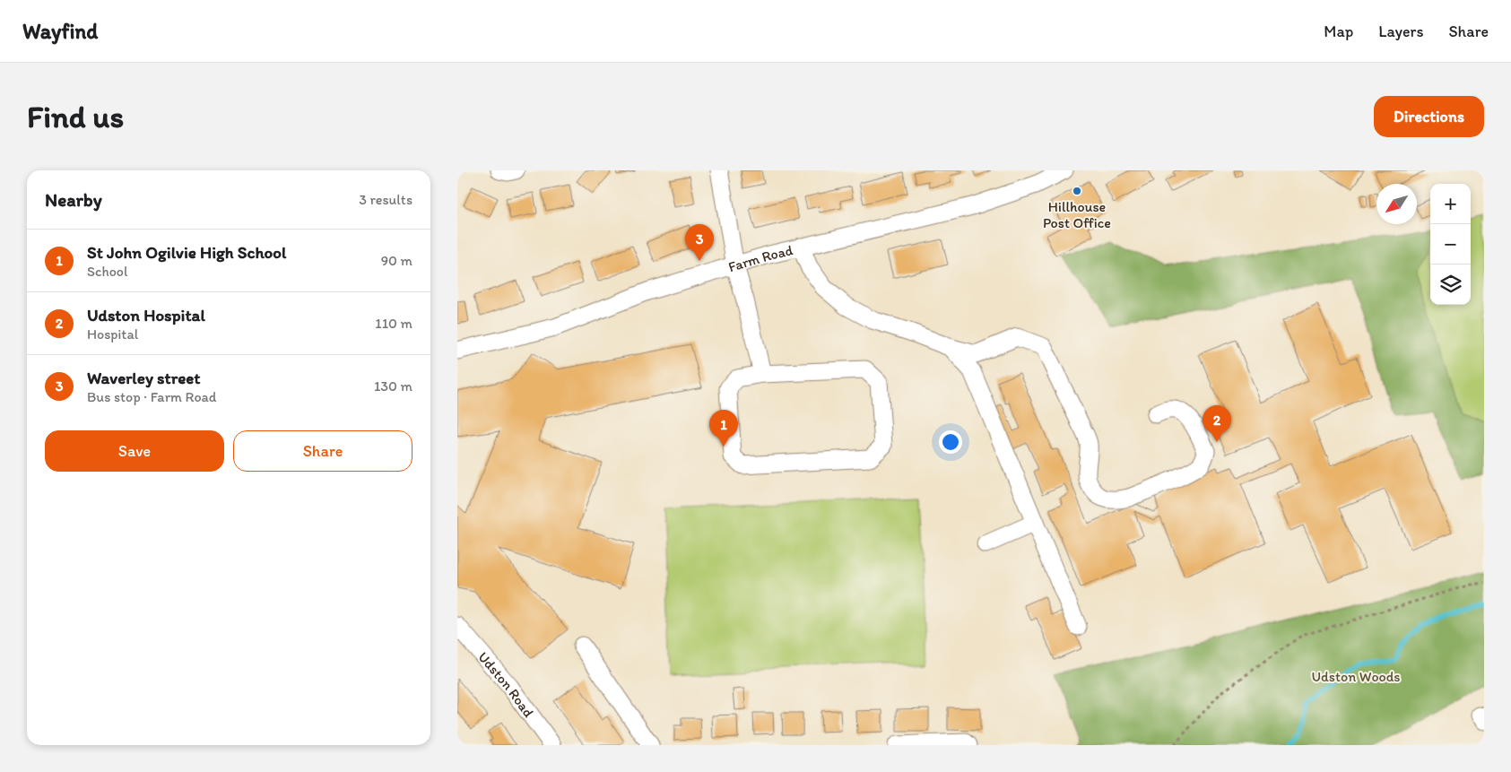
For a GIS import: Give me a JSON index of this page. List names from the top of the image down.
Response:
{
  "streets": {
    "street": ["Farm Road", "Udston Road"]
  },
  "parks": ["Udston Woods"],
  "places": ["Hillhouse Post Office"],
  "north": "bottom left",
  "page": {
    "header": "Wayfind",
    "nav": ["Map", "Layers", "Share"],
    "buttons": [
      "Directions",
      ["Save", "Share"]
    ],
    "title": "Find us",
    "heading": ["Nearby", "3 results"],
    "map_buttons": ["+", "−"],
    "pins": ["3", "2", "1"],
    "list": [
      {
        "mark": "1",
        "name": "St John Ogilvie High School",
        "note": "School",
        "value": "90 m"
      },
      {
        "mark": "2",
        "name": "Udston Hospital",
        "note": "Hospital",
        "value": "110 m"
      },
      {
        "mark": "3",
        "name": "Waverley street",
        "note": "Bus stop · Farm Road",
        "value": "130 m"
      }
    ]
  }
}
